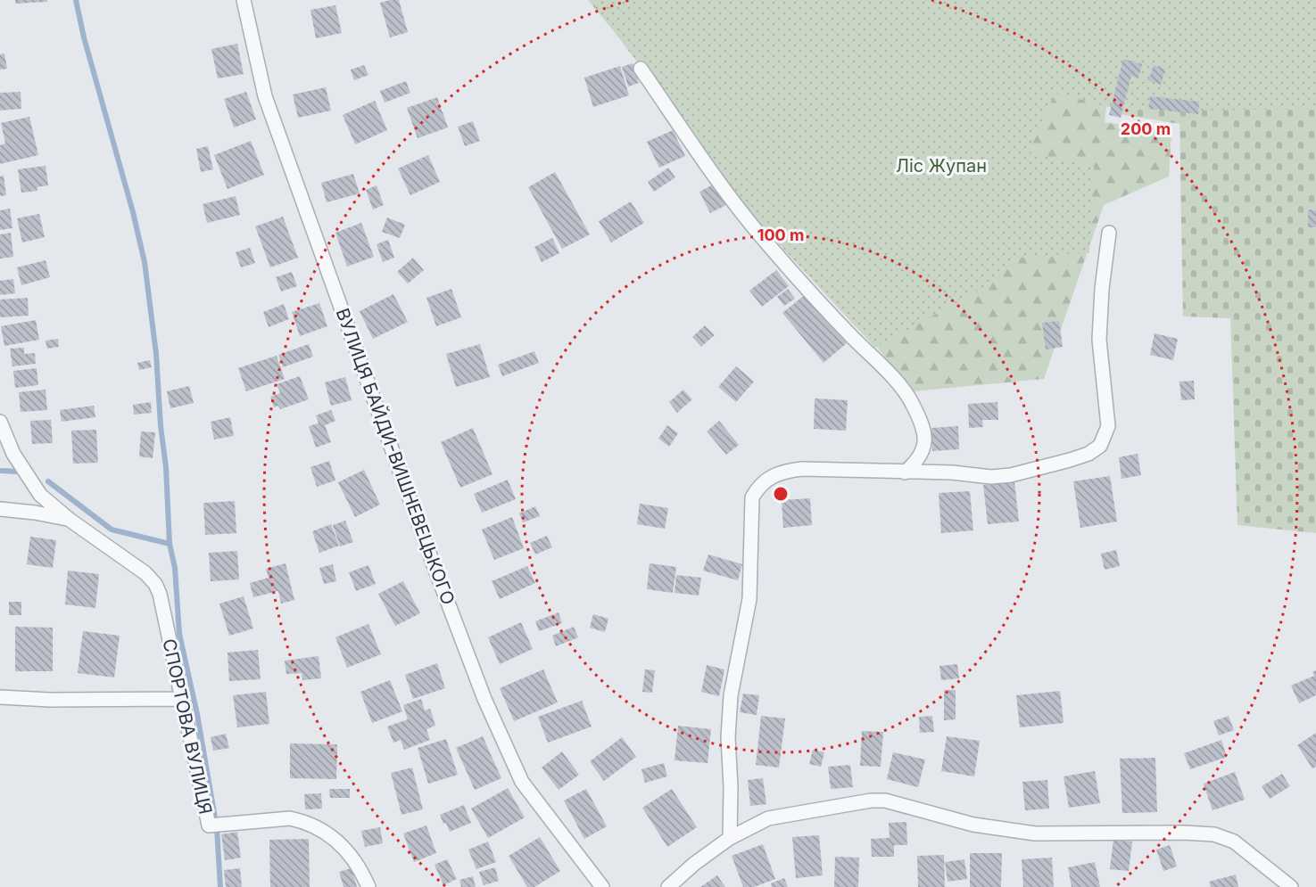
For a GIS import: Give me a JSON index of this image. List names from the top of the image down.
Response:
{
  "streets": {
    "street": ["ВУЛИЦЯ БАЙДИ-ВИШНЕВЕЦЬКОГО", "СПОРТОВА ВУЛИЦЯ"]
  },
  "parks": ["Ліс Жупан"],
  "rings": ["200 m", "100 m"]
}
